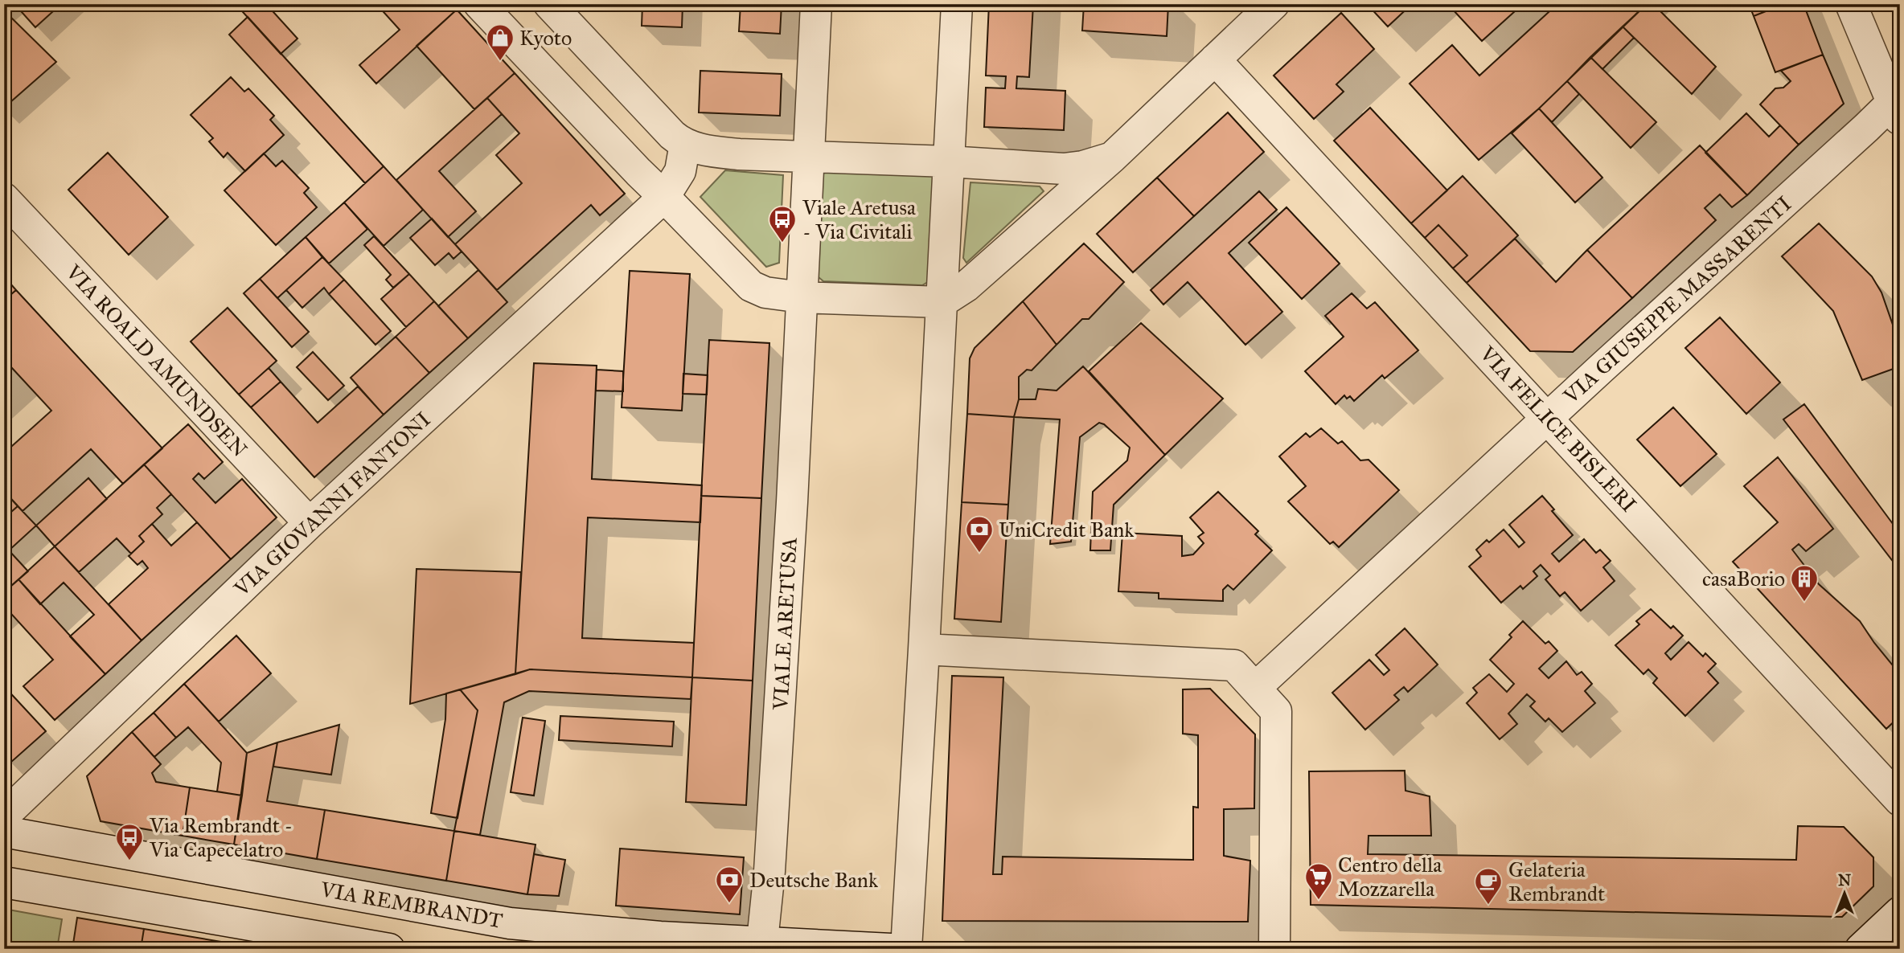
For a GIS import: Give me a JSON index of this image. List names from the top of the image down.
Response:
{
  "streets": {
    "street": [
      "VIA GIUSEPPE MASSARENTI",
      "VIA ROALD AMUNDSEN",
      "VIA FELICE BISLERI",
      "VIA GIOVANNI FANTONI",
      "VIALE ARETUSA",
      "VIA REMBRANDT"
    ]
  },
  "crossings": [
    ["VIA GIUSEPPE MASSARENTI", "VIA FELICE BISLERI"],
    ["VIA ROALD AMUNDSEN", "VIA GIOVANNI FANTONI"],
    ["VIALE ARETUSA", "VIA REMBRANDT"]
  ],
  "places": {
    "shop": ["Kyoto"],
    "bus stop": ["Viale Aretusa - Via Civitali", "Via Rembrandt - Via Capecelatro"],
    "bank": ["UniCredit Bank", "Deutsche Bank"],
    "building": ["casaBorio"],
    "supermarket": ["Centro della Mozzarella"],
    "cafe": ["Gelateria Rembrandt"]
  },
  "north": "top"
}
